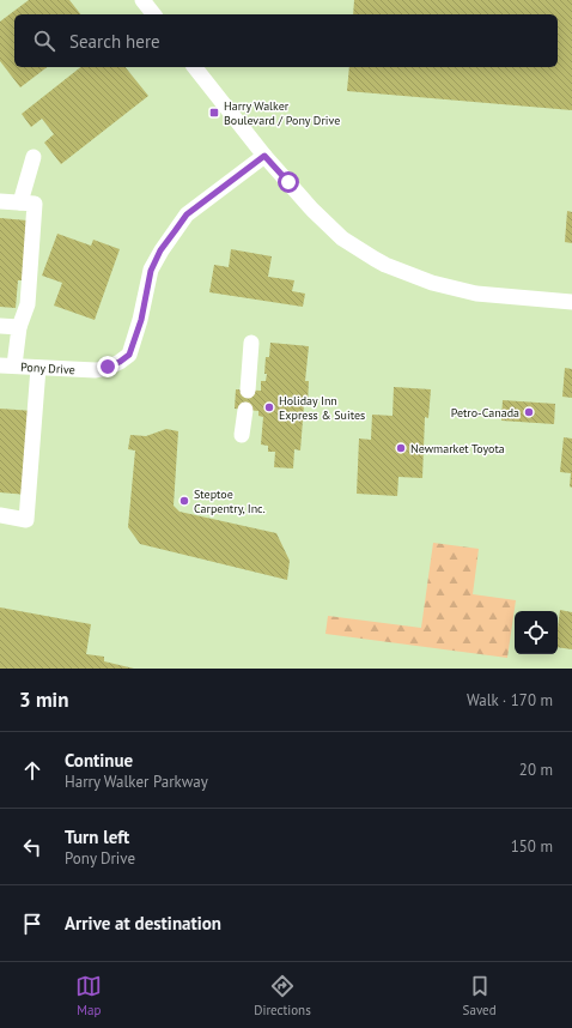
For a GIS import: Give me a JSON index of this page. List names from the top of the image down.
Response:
{
  "streets": {
    "street": ["Pony Drive"]
  },
  "places": {
    "transit": ["Harry Walker Boulevard / Pony Drive"],
    "other": [
      "Holiday Inn Express & Suites",
      "Petro-Canada",
      "Newmarket Toyota",
      "Steptoe Carpentry, Inc."
    ]
  },
  "page": {
    "search": "Search here",
    "heading": ["3 min", "Walk · 170 m"],
    "list": [
      ["Continue", "Harry Walker Parkway", "20 m"],
      ["Turn left", "Pony Drive", "150 m"],
      "Arrive at destination"
    ],
    "nav": ["Map", "Directions", "Saved"]
  }
}
